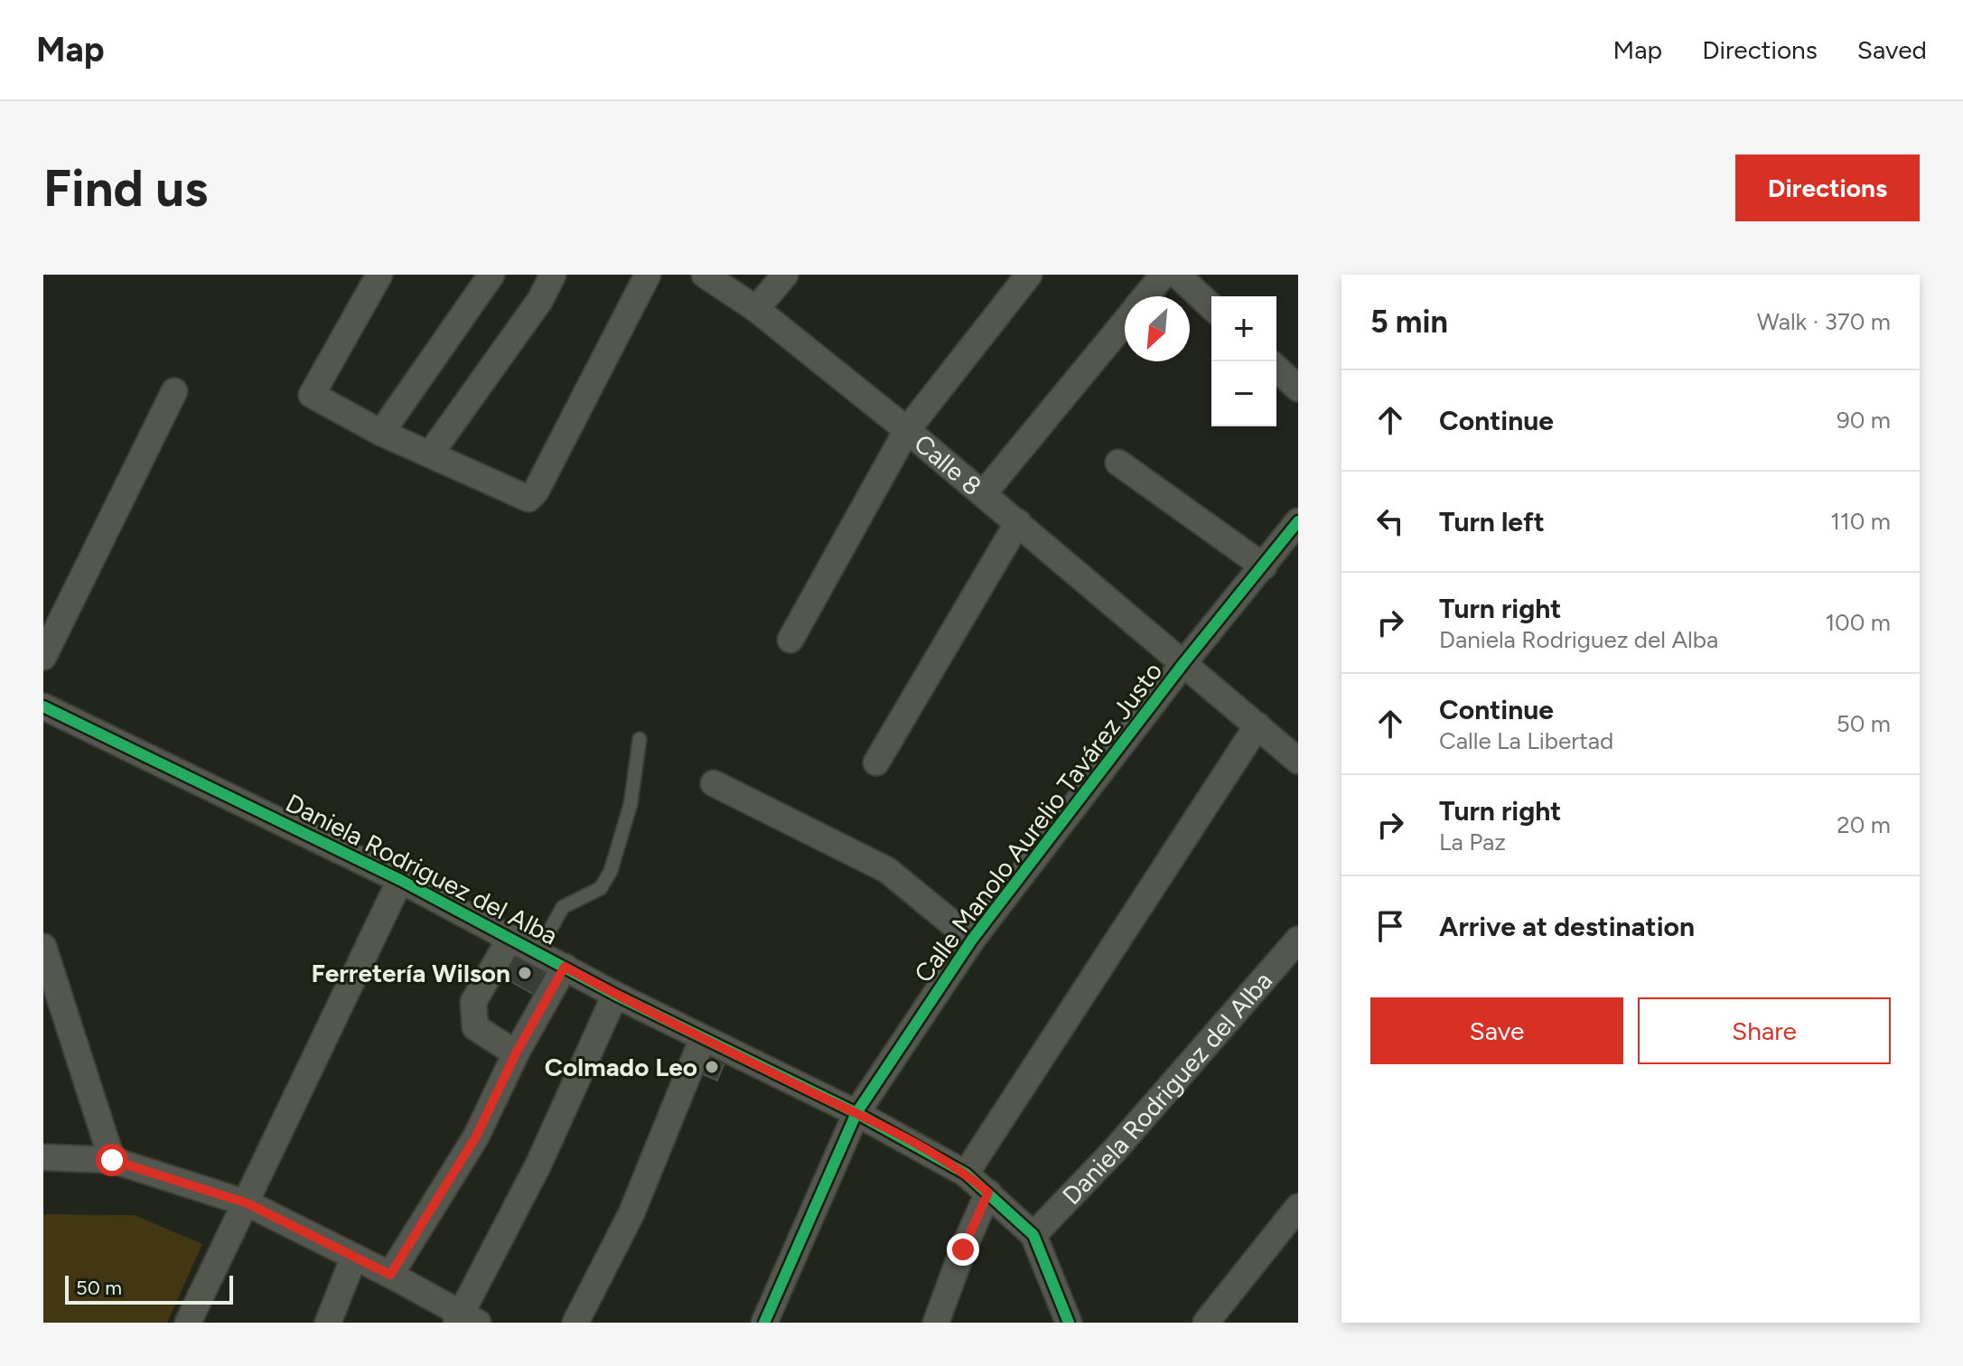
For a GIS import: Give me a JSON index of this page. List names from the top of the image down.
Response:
{
  "streets": {
    "street": ["Calle 8", "Calle Manolo Aurelio Tavárez Justo", "Daniela Rodriguez del Alba"]
  },
  "crossings": [
    ["Calle 8", "Calle Manolo Aurelio Tavárez Justo"],
    ["Calle Manolo Aurelio Tavárez Justo", "Daniela Rodriguez del Alba"]
  ],
  "places": ["Ferretería Wilson", "Colmado Leo"],
  "scale_bar": "50 m",
  "north": "bottom left",
  "page": {
    "header": "Map",
    "nav": ["Map", "Directions", "Saved"],
    "buttons": [
      "Directions",
      ["Save", "Share"]
    ],
    "title": "Find us",
    "heading": ["5 min", "Walk · 370 m"],
    "map_buttons": ["+", "−"],
    "list": [
      ["Continue", "90 m"],
      ["Turn left", "110 m"],
      ["Turn right", "Daniela Rodriguez del Alba", "100 m"],
      ["Continue", "Calle La Libertad", "50 m"],
      ["Turn right", "La Paz", "20 m"],
      "Arrive at destination"
    ],
    "scale": "50 m"
  }
}
